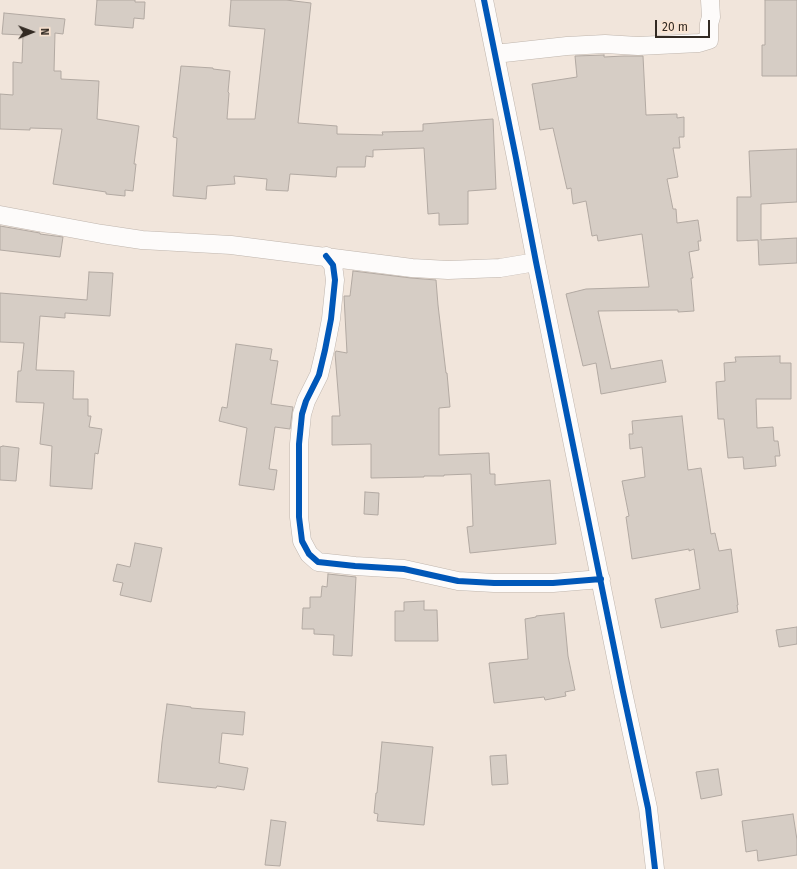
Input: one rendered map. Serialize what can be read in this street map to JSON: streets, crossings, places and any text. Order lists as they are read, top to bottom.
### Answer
{
  "scale_bar": "20 m",
  "north": "right"
}
